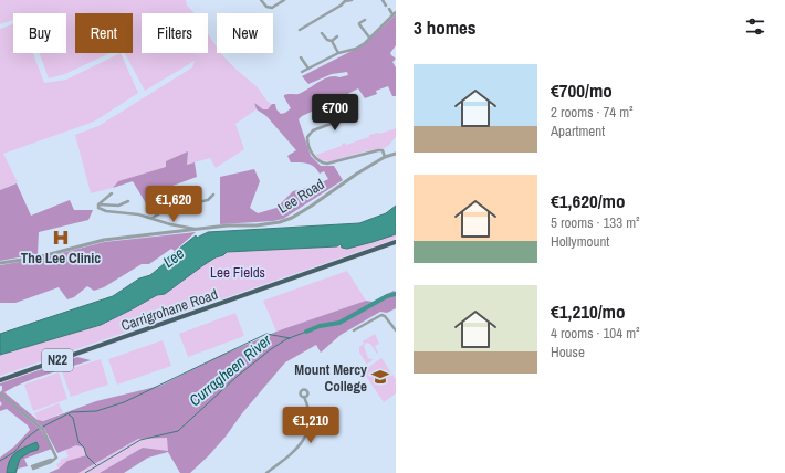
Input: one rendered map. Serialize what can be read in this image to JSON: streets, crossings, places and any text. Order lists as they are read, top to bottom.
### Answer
{
  "streets": {
    "highway": ["Carrigrohane Road", "N22"],
    "street": ["Lee Road"]
  },
  "water": ["Lee", "Curragheen River"],
  "parks": ["Lee Fields"],
  "places": {
    "hospital": ["The Lee Clinic"],
    "school or university": ["Mount Mercy College"]
  },
  "page": {
    "heading": "3 homes",
    "chip": [
      "Buy",
      "Rent",
      "Filters",
      "New"
    ],
    "list": [
      {
        "name": "€700/mo",
        "note": "2 rooms · 74 m² · Apartment"
      },
      {
        "name": "€1,620/mo",
        "note": "5 rooms · 133 m² · Hollymount"
      },
      {
        "name": "€1,210/mo",
        "note": "4 rooms · 104 m² · House"
      }
    ],
    "price": ["€700", "€1,620", "€1,210"]
  }
}
